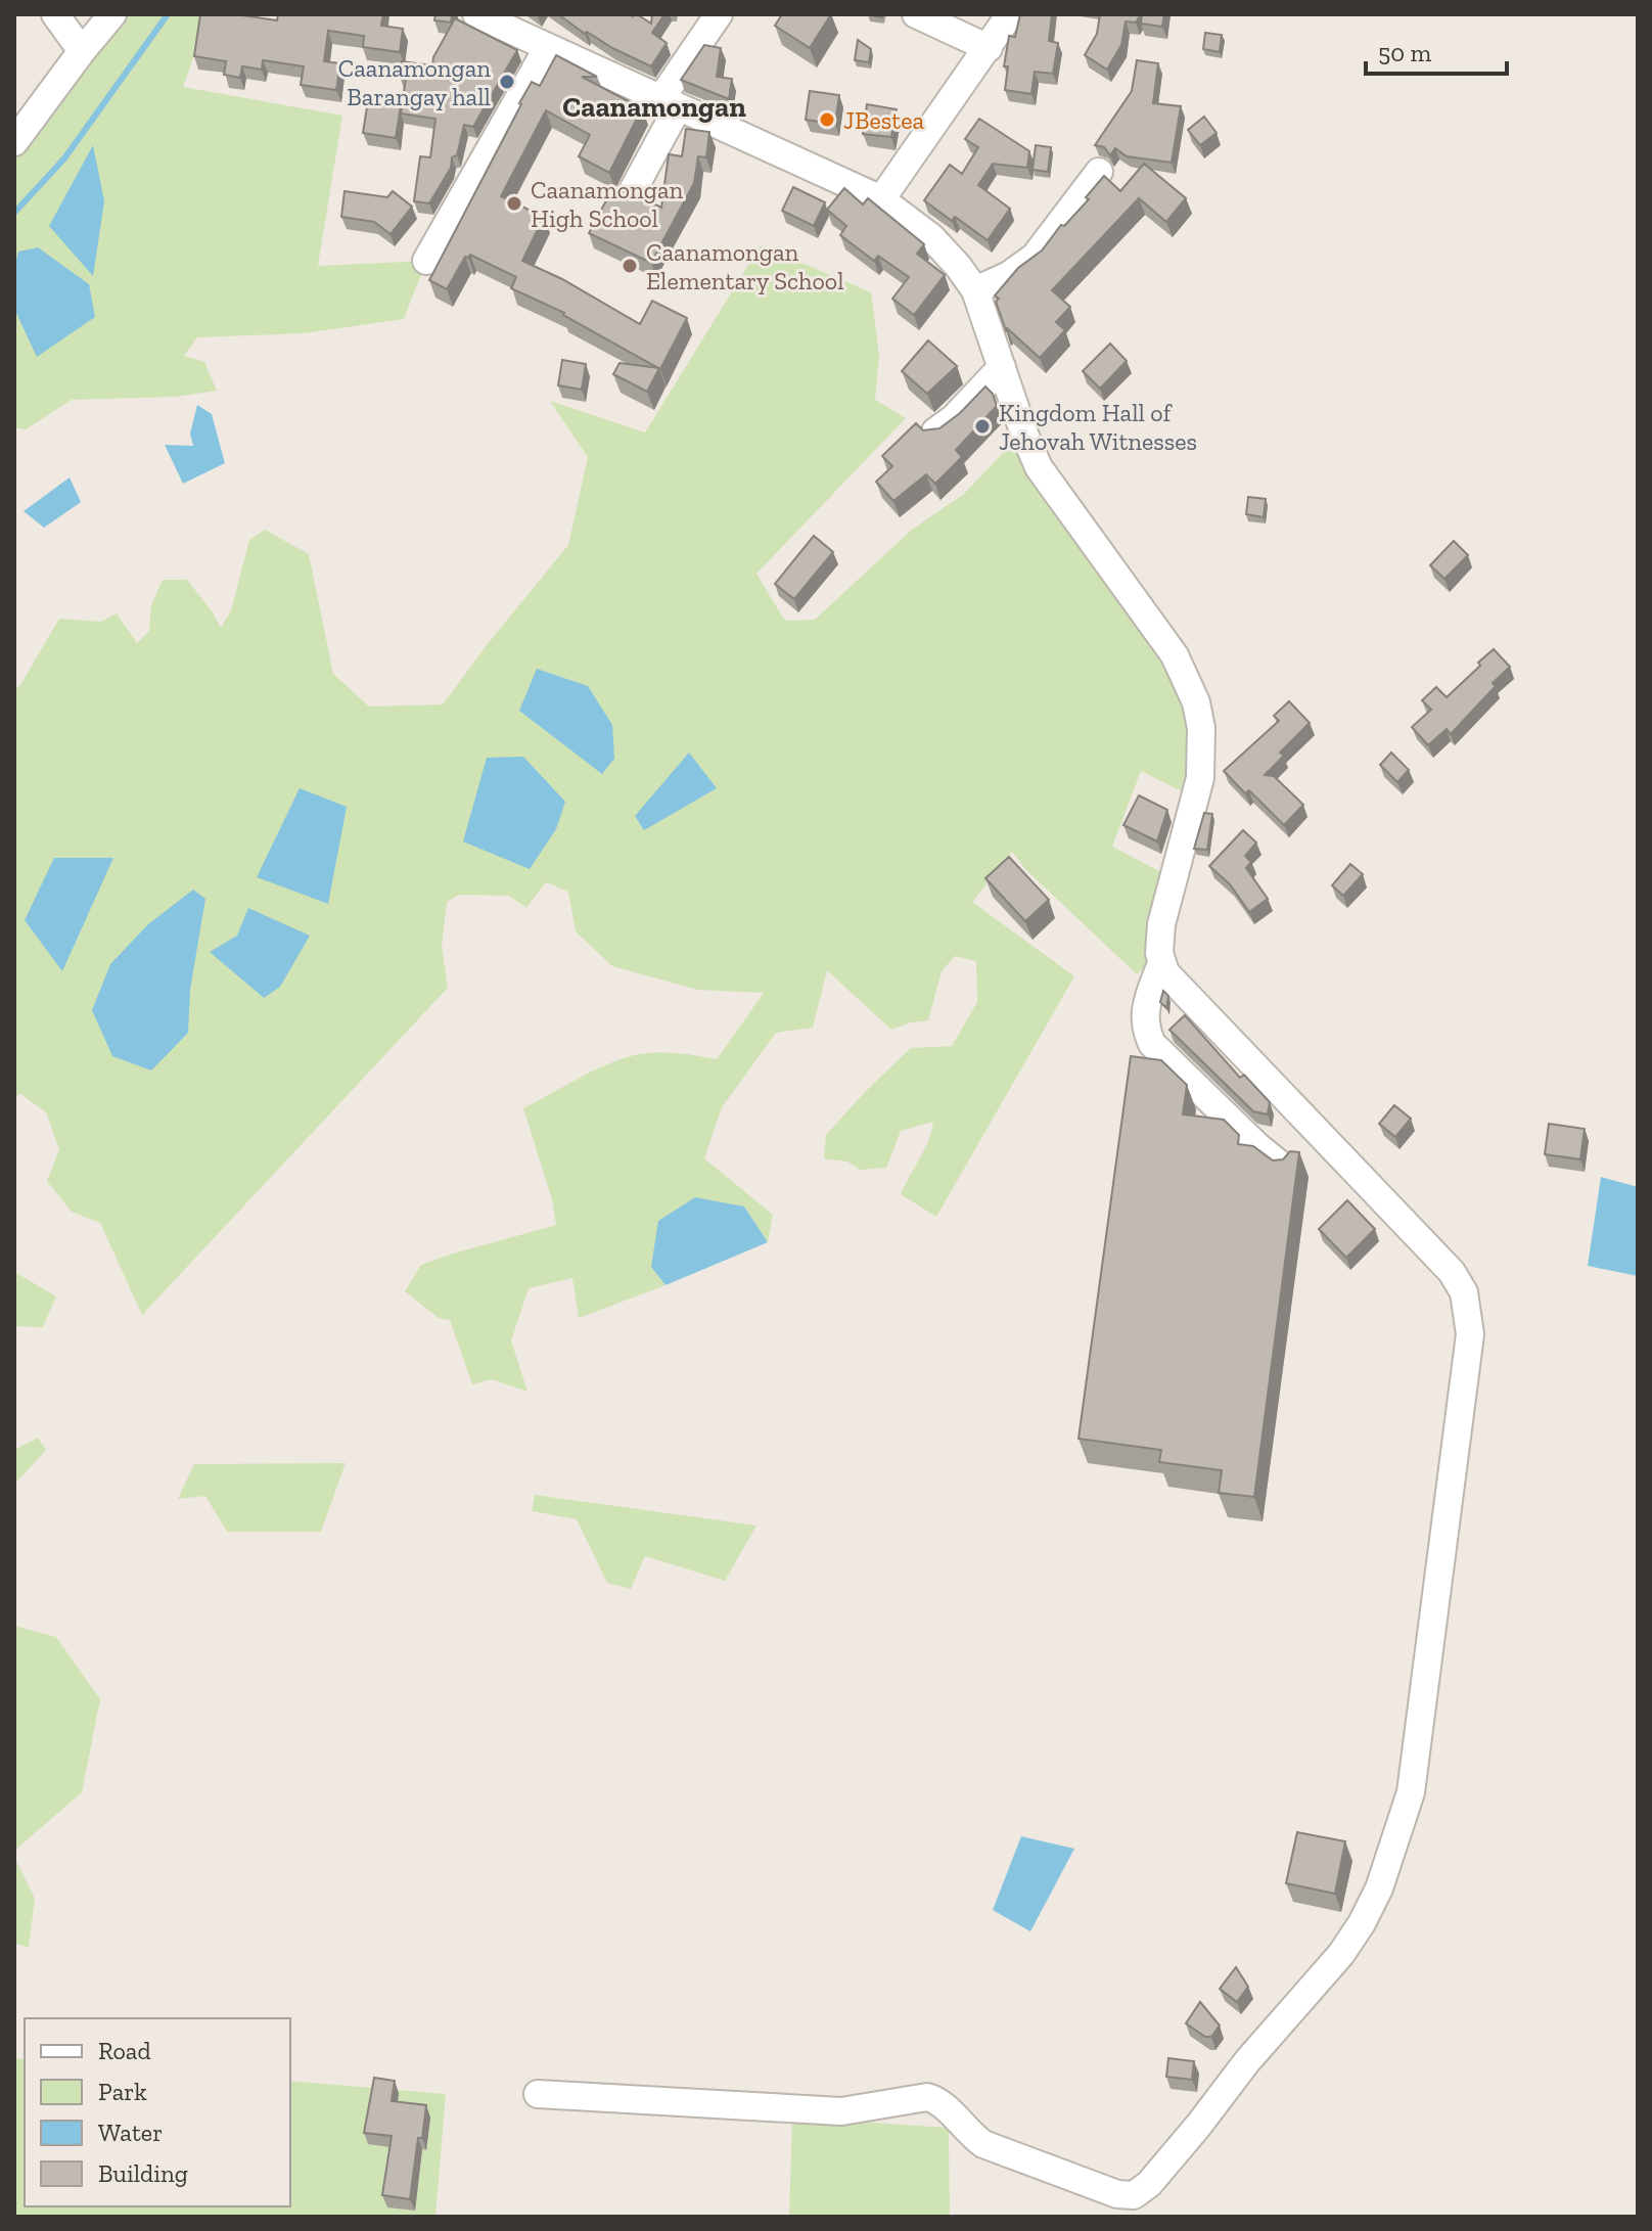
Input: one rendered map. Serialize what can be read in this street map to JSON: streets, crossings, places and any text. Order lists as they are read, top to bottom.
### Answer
{
  "districts": ["Caanamongan"],
  "places": [
    "Caanamongan Barangay hall",
    "JBestea",
    "Caanamongan High School",
    "Caanamongan Elementary School",
    "Kingdom Hall of Jehovah Witnesses"
  ],
  "legend": [
    "Road",
    "Park",
    "Water",
    "Building"
  ],
  "scale_bar": "50 m"
}
